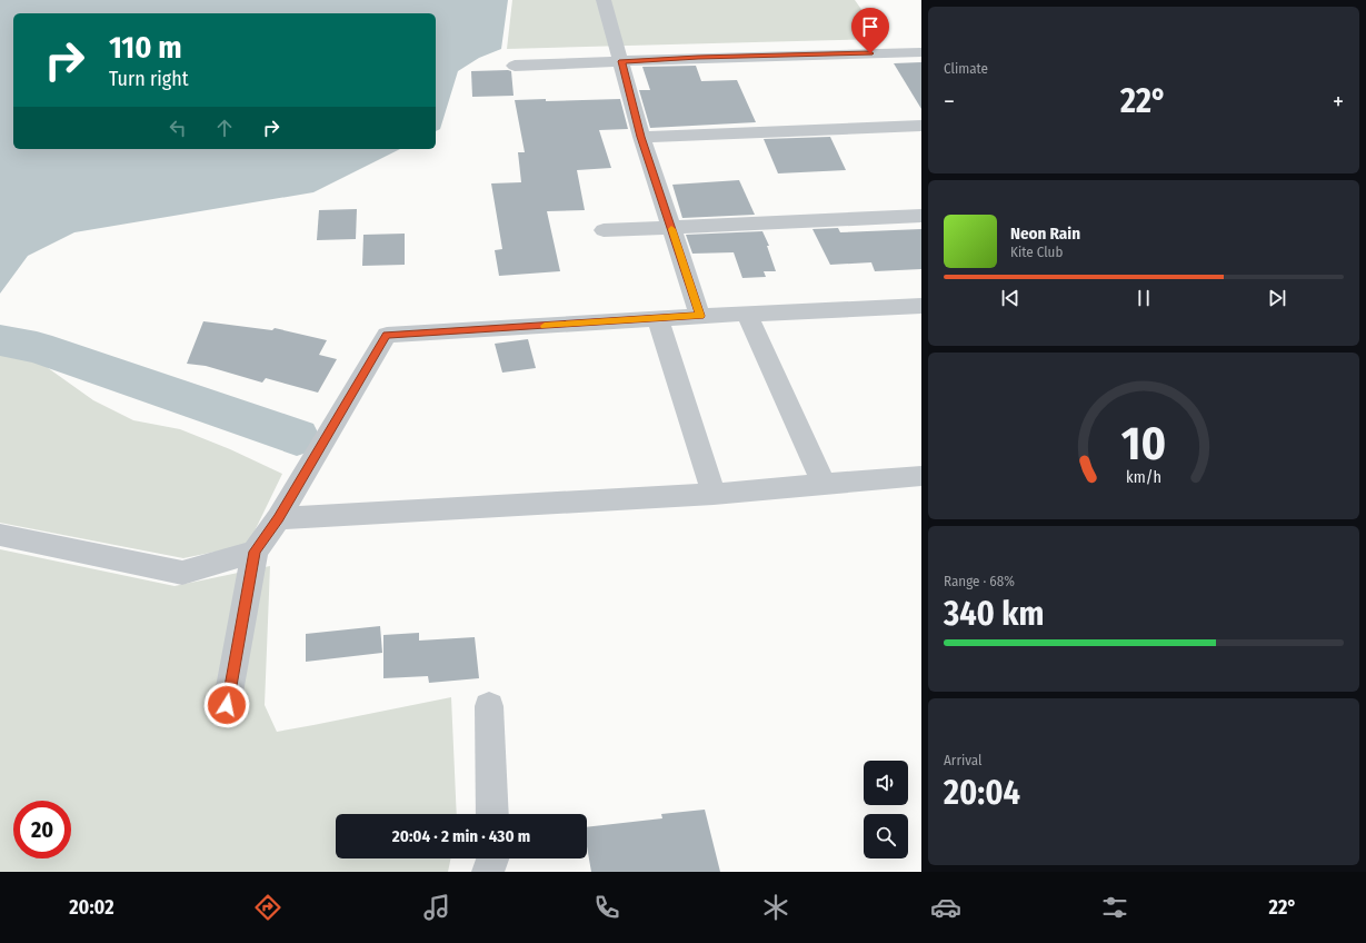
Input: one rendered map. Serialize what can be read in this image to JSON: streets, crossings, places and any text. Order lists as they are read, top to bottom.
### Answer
{
  "page": {
    "tile": [
      "Climate",
      ["Range · 68%", "340 km"],
      ["Arrival", "20:04"]
    ],
    "turn": ["110 m", "Turn right"],
    "heat": ["−", "22°", "+"],
    "song": ["Neon Rain", "Kite Club"],
    "limit": "20",
    "trip": "20:04 · 2 min · 430 m",
    "tabs": ["20:02", "22°"],
    "gauge": ["10", "km/h"]
  }
}
